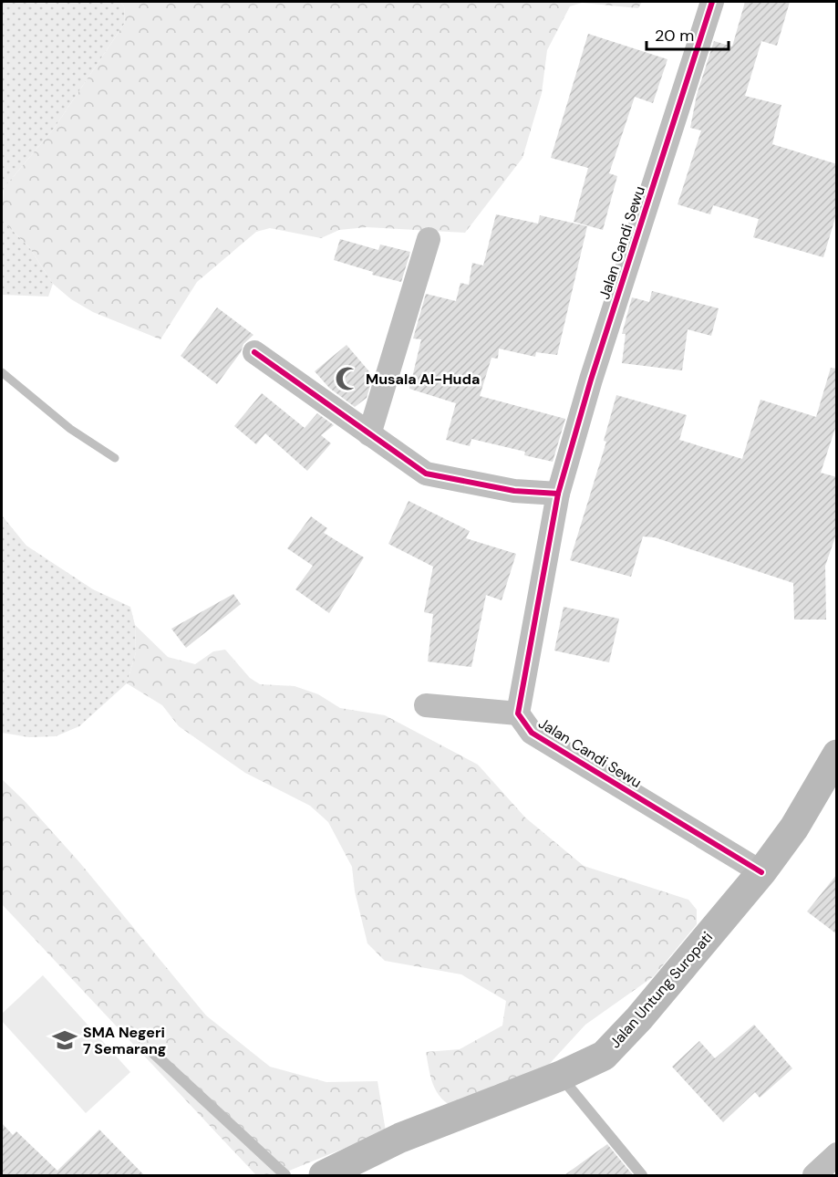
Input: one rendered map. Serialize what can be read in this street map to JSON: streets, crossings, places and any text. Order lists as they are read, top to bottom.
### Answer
{
  "streets": {
    "main road": ["Jalan Untung Suropati"],
    "street": ["Jalan Candi Sewu"]
  },
  "crossings": [
    ["Jalan Candi Sewu", "Jalan Untung Suropati"]
  ],
  "places": {
    "mosque": ["Musala Al-Huda"],
    "school or university": ["SMA Negeri 7 Semarang"]
  },
  "scale_bar": "20 m"
}
